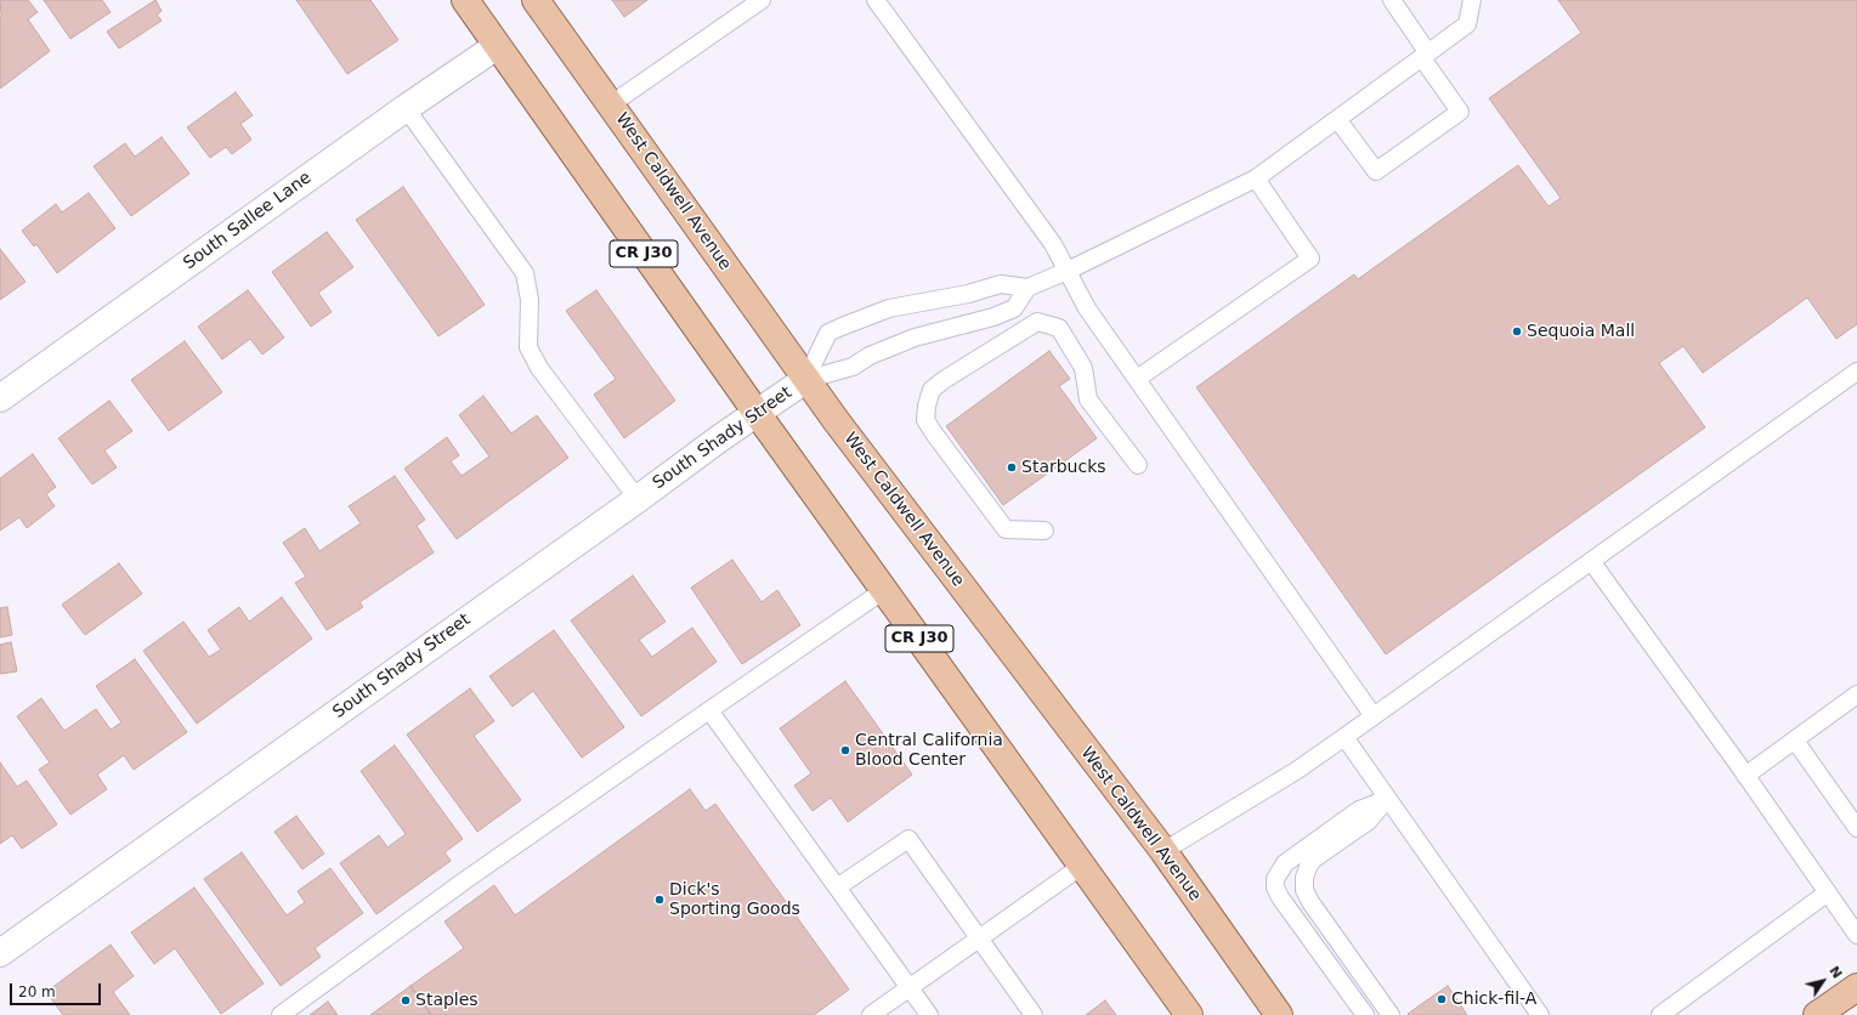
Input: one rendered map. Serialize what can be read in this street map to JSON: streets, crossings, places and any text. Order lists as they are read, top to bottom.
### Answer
{
  "streets": {
    "main road": ["West Caldwell Avenue", "CR J30"],
    "street": ["South Sallee Lane", "South Shady Street"]
  },
  "crossings": [
    ["West Caldwell Avenue", "South Shady Street"],
    ["South Sallee Lane", "CR J30"],
    ["CR J30", "South Shady Street"]
  ],
  "places": [
    "Sequoia Mall",
    "Starbucks",
    "Central California Blood Center",
    "Dick's Sporting Goods",
    "Chick-fil-A",
    "Staples"
  ],
  "scale_bar": "20 m",
  "north": "top right"
}
